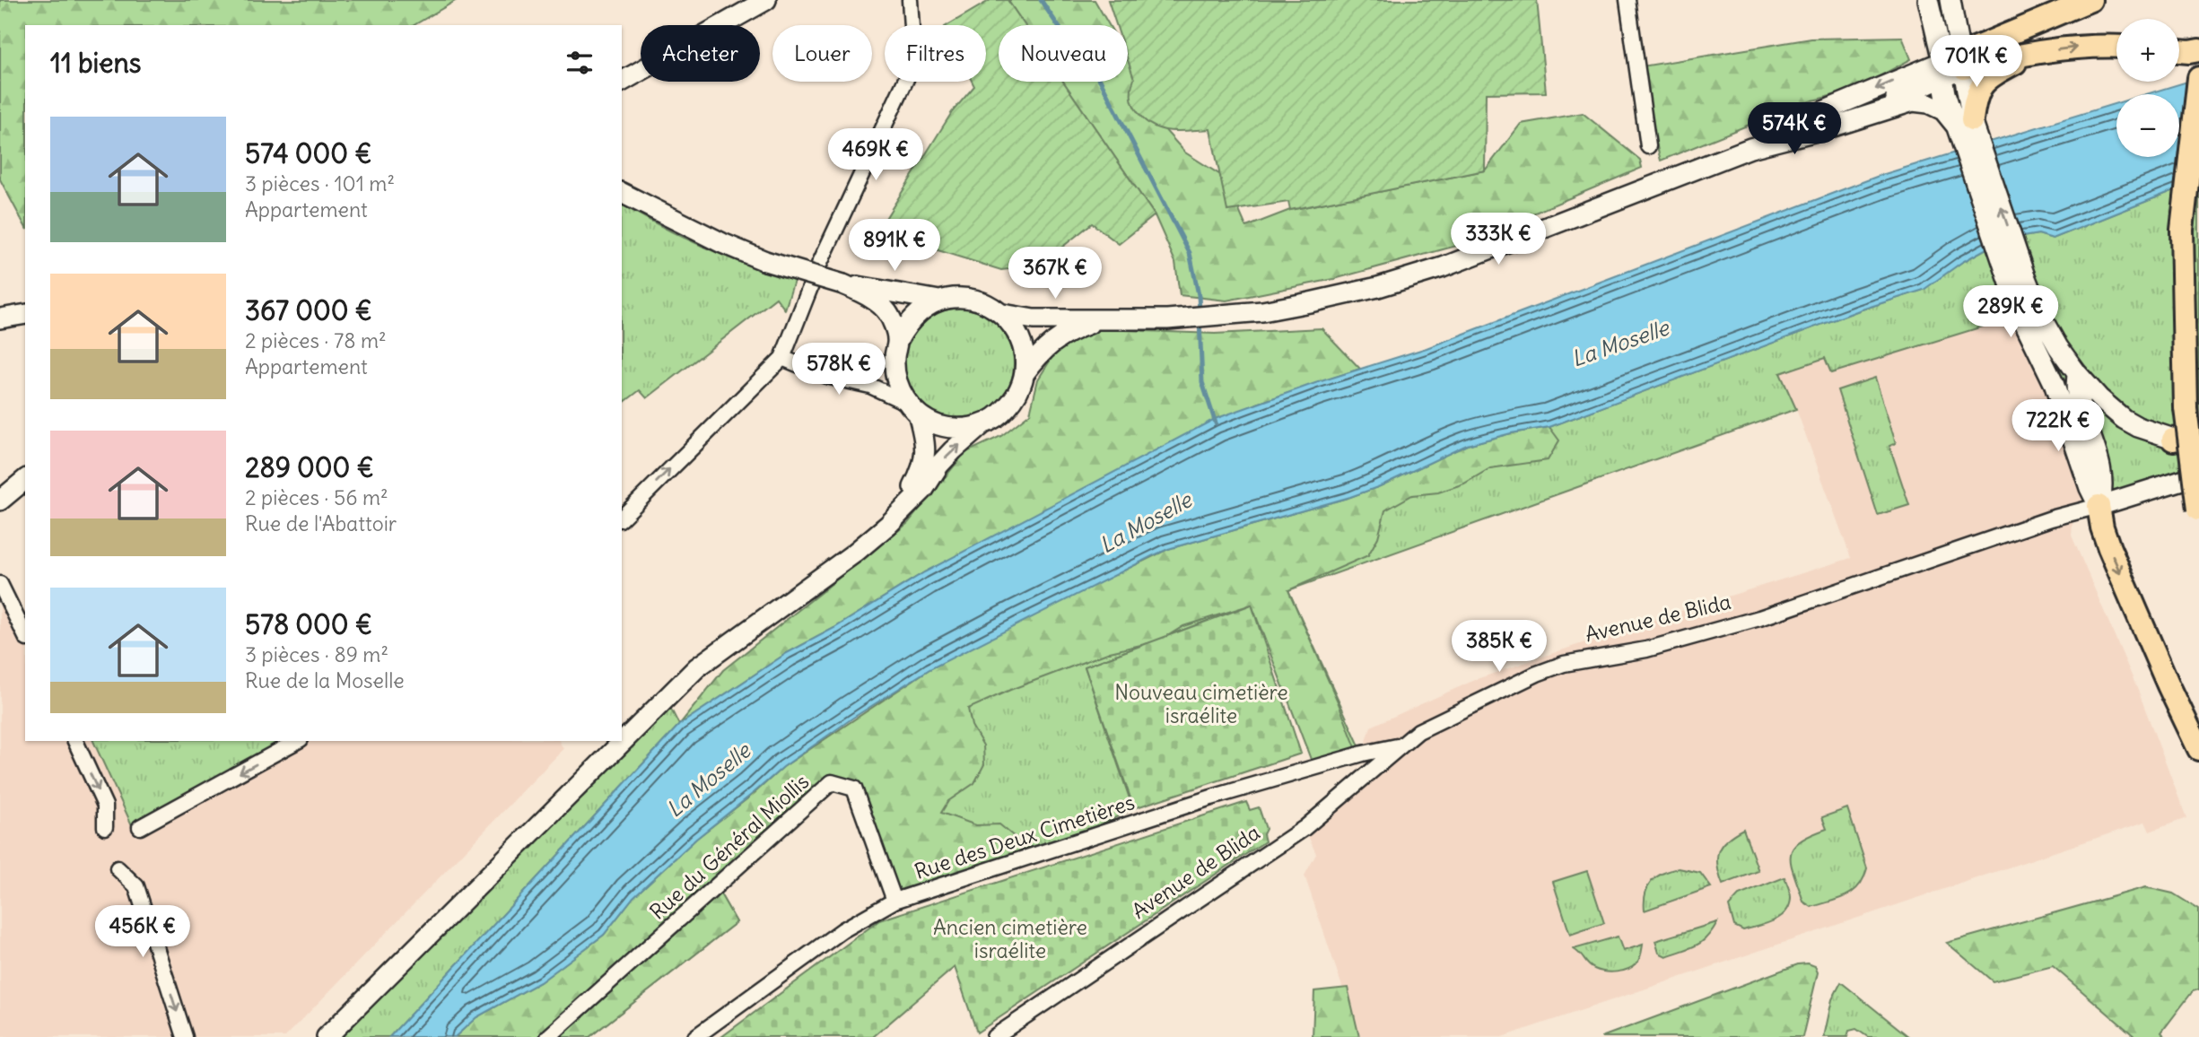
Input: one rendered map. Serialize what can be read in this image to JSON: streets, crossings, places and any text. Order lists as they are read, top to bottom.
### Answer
{
  "streets": {
    "main road": ["Avenue de Blida"],
    "street": ["Rue des Deux Cimetières", "Rue du Général Miollis"]
  },
  "crossings": [
    ["Avenue de Blida", "Rue des Deux Cimetières"],
    ["Rue des Deux Cimetières", "Rue du Général Miollis"]
  ],
  "water": ["La Moselle"],
  "parks": ["Nouveau cimetière israélite", "Ancien cimetière israélite"],
  "page": {
    "map_buttons": ["+", "−"],
    "chip": [
      "Acheter",
      "Louer",
      "Filtres",
      "Nouveau"
    ],
    "heading": "11 biens",
    "price": [
      "701K €",
      "574K €",
      "469K €",
      "333K €",
      "891K €",
      "367K €",
      "289K €",
      "578K €",
      "722K €",
      "385K €",
      "456K €"
    ],
    "list": [
      {
        "name": "574 000 €",
        "note": "3 pièces · 101 m² · Appartement"
      },
      {
        "name": "367 000 €",
        "note": "2 pièces · 78 m² · Appartement"
      },
      {
        "name": "289 000 €",
        "note": "2 pièces · 56 m² · Rue de l'Abattoir"
      },
      {
        "name": "578 000 €",
        "note": "3 pièces · 89 m² · Rue de la Moselle"
      }
    ]
  }
}
